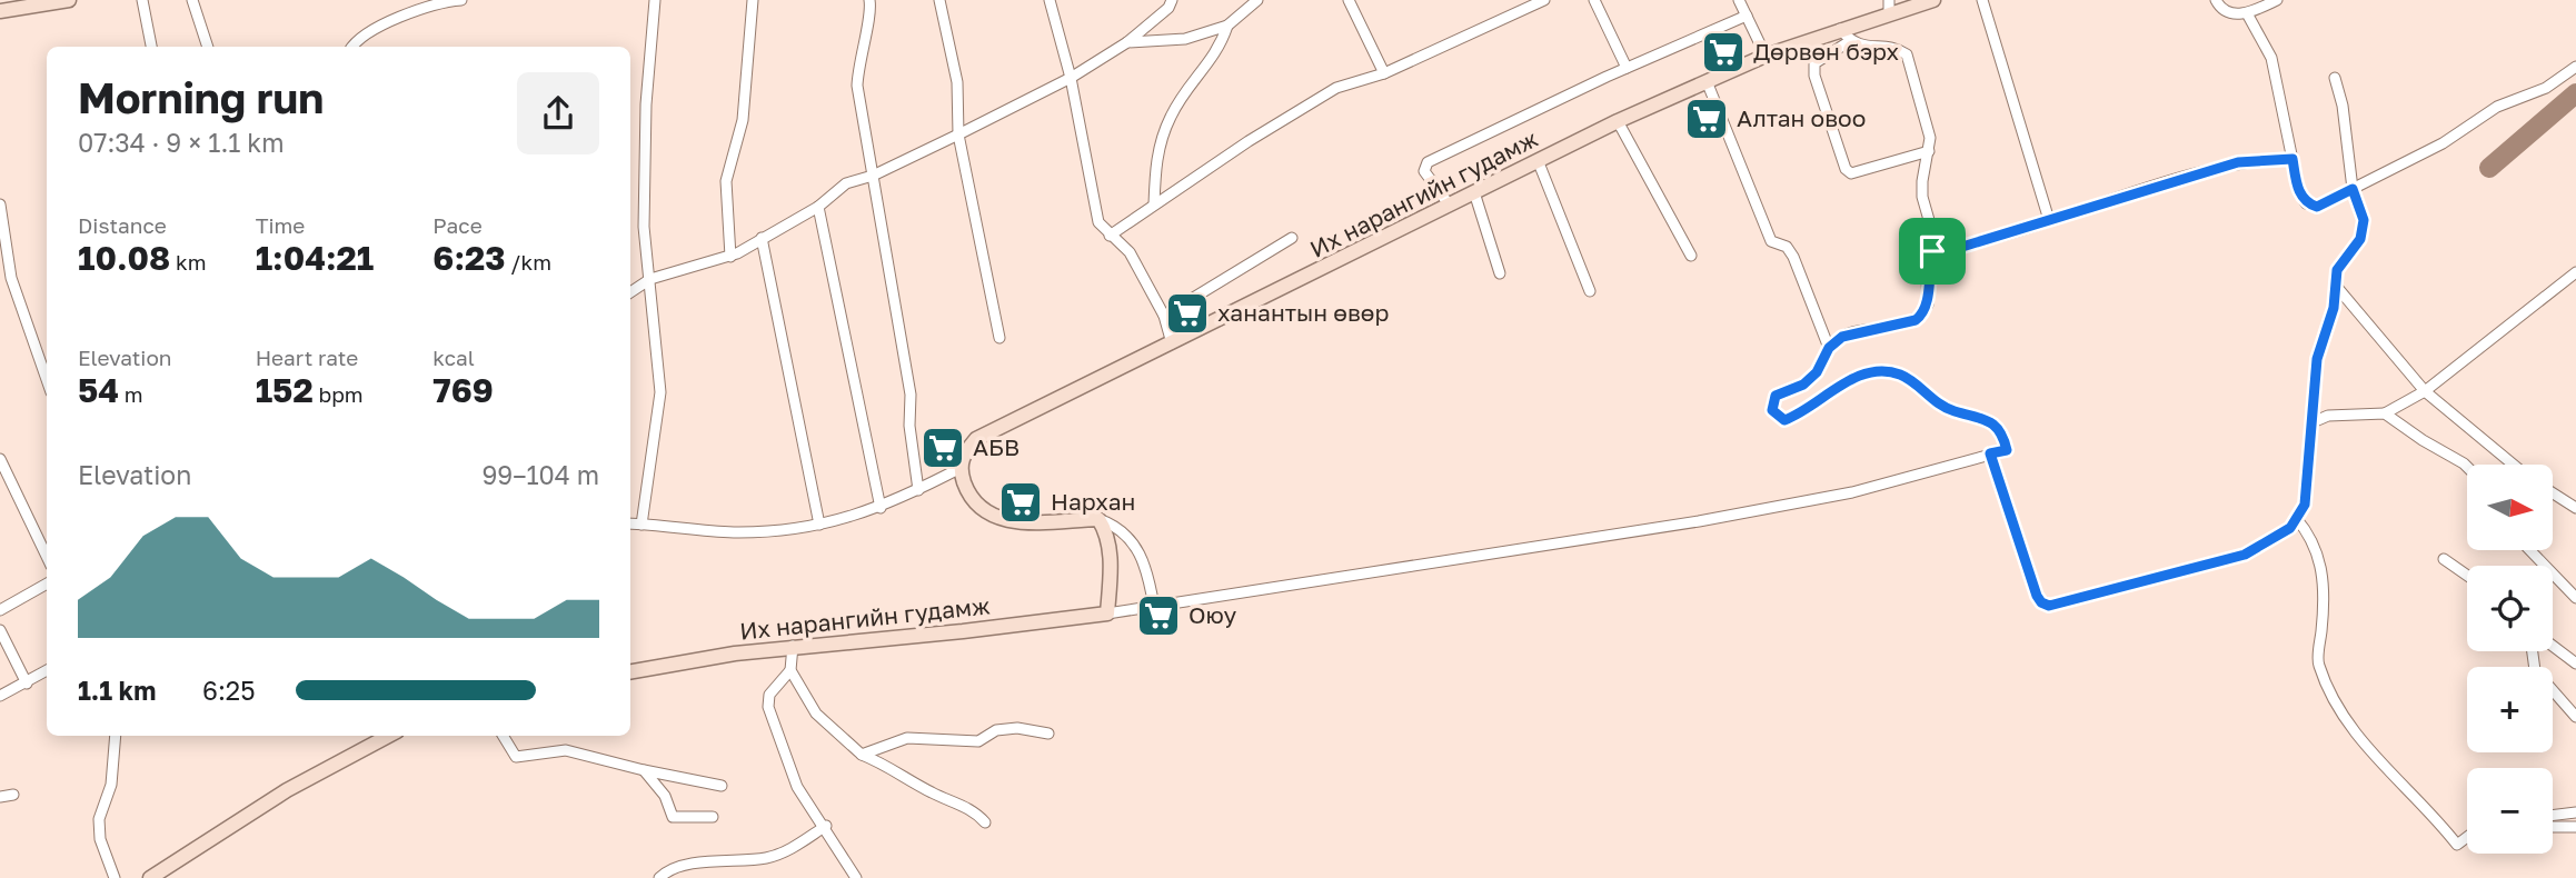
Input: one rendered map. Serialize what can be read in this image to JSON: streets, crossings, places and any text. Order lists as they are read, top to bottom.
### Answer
{
  "streets": {
    "main road": ["Их нарангийн гудамж"]
  },
  "places": {
    "supermarket": [
      "Дөрвөн бэрх",
      "Алтан овоо",
      "ханантын өвөр",
      "АБВ",
      "Нархан",
      "Оюу"
    ]
  },
  "north": "right",
  "page": {
    "heading": ["Morning run", "07:34 · 9 × 1.1 km"],
    "stats": [
      ["Distance", "10.08 km"],
      ["Time", "1:04:21"],
      ["Pace", "6:23 /km"],
      ["Elevation", "54 m"],
      ["Heart rate", "152 bpm"],
      ["kcal", "769"]
    ],
    "chart": ["Elevation", "99–104 m"],
    "map_buttons": ["+", "−"],
    "list": [
      {
        "name": "1.1 km",
        "note": "6:25"
      }
    ]
  }
}
